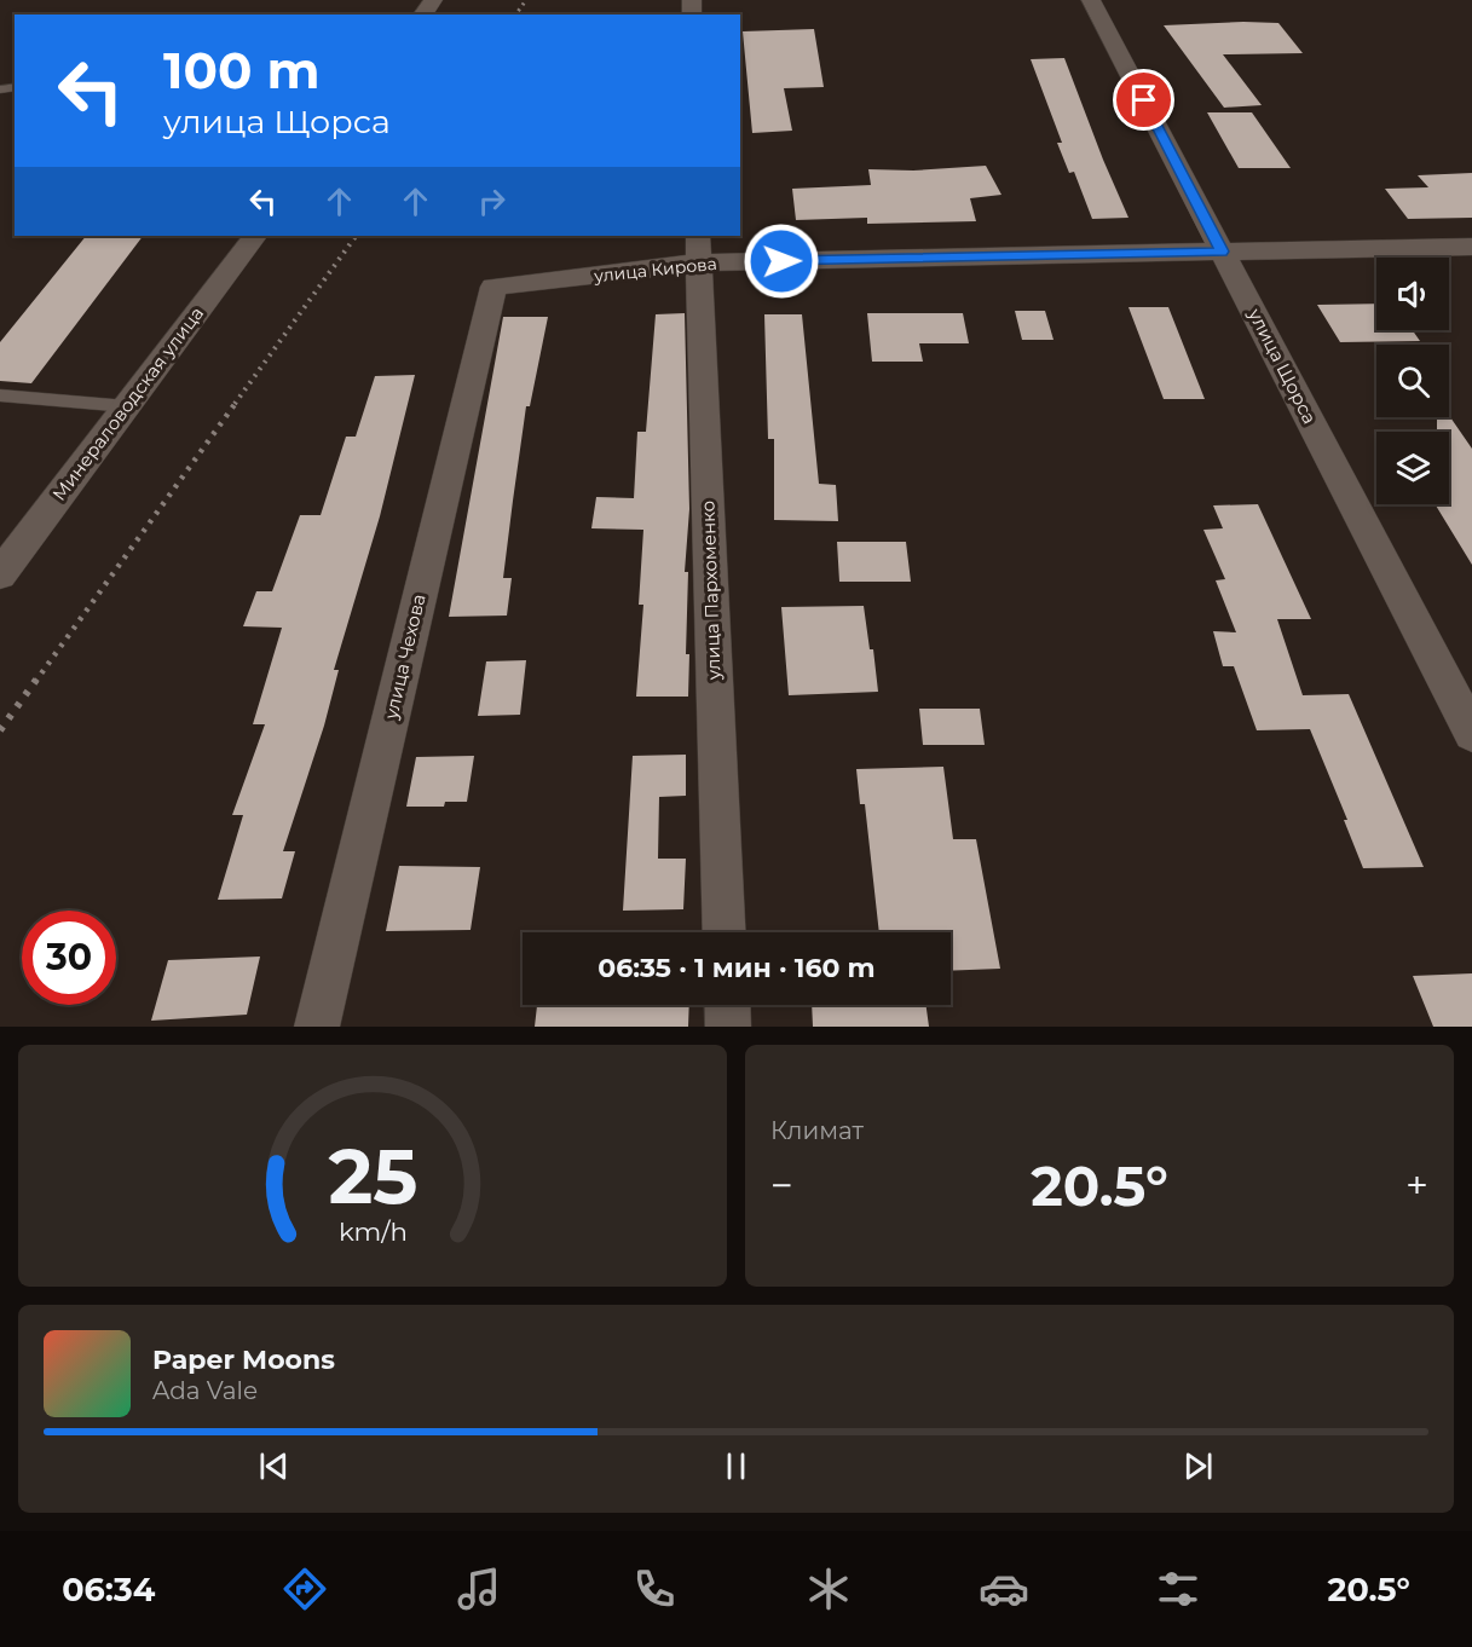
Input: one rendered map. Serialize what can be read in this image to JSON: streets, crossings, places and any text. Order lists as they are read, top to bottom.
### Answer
{
  "streets": {
    "street": [
      "улица Кирова",
      "улица Щорса",
      "Минераловодская улица",
      "улица Пархоменко",
      "улица Чехова"
    ]
  },
  "crossings": [
    ["улица Кирова", "улица Щорса"],
    ["улица Кирова", "улица Пархоменко"],
    ["улица Кирова", "улица Чехова"]
  ],
  "page": {
    "turn": ["100 m", "улица Щорса"],
    "limit": "30",
    "trip": "06:35 · 1 мин · 160 m",
    "tile": "Климат",
    "heat": ["−", "20.5°", "+"],
    "song": ["Paper Moons", "Ada Vale"],
    "tabs": ["06:34", "20.5°"],
    "gauge": ["25", "km/h"]
  }
}
